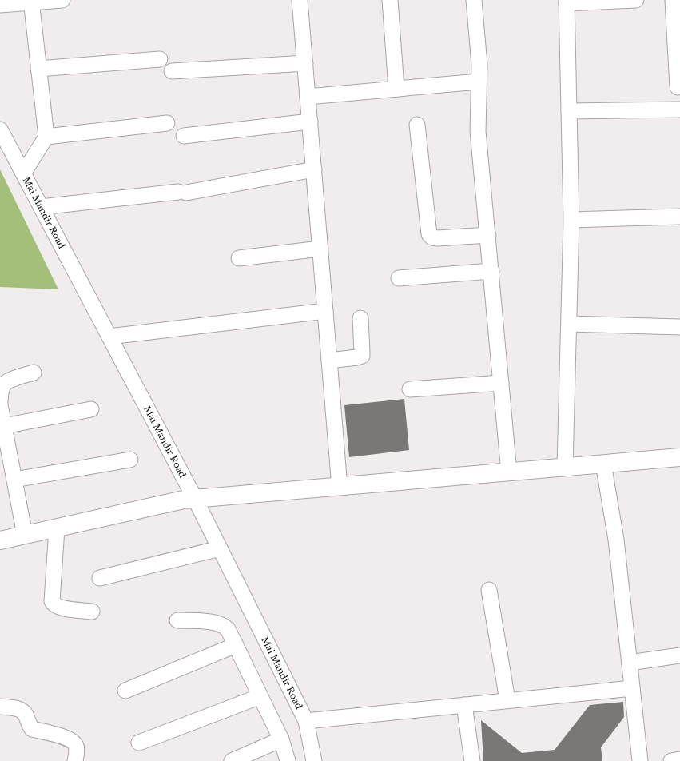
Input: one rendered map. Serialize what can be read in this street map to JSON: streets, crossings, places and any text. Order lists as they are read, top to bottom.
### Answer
{
  "streets": {
    "street": ["Mai Mandir Road"]
  }
}
